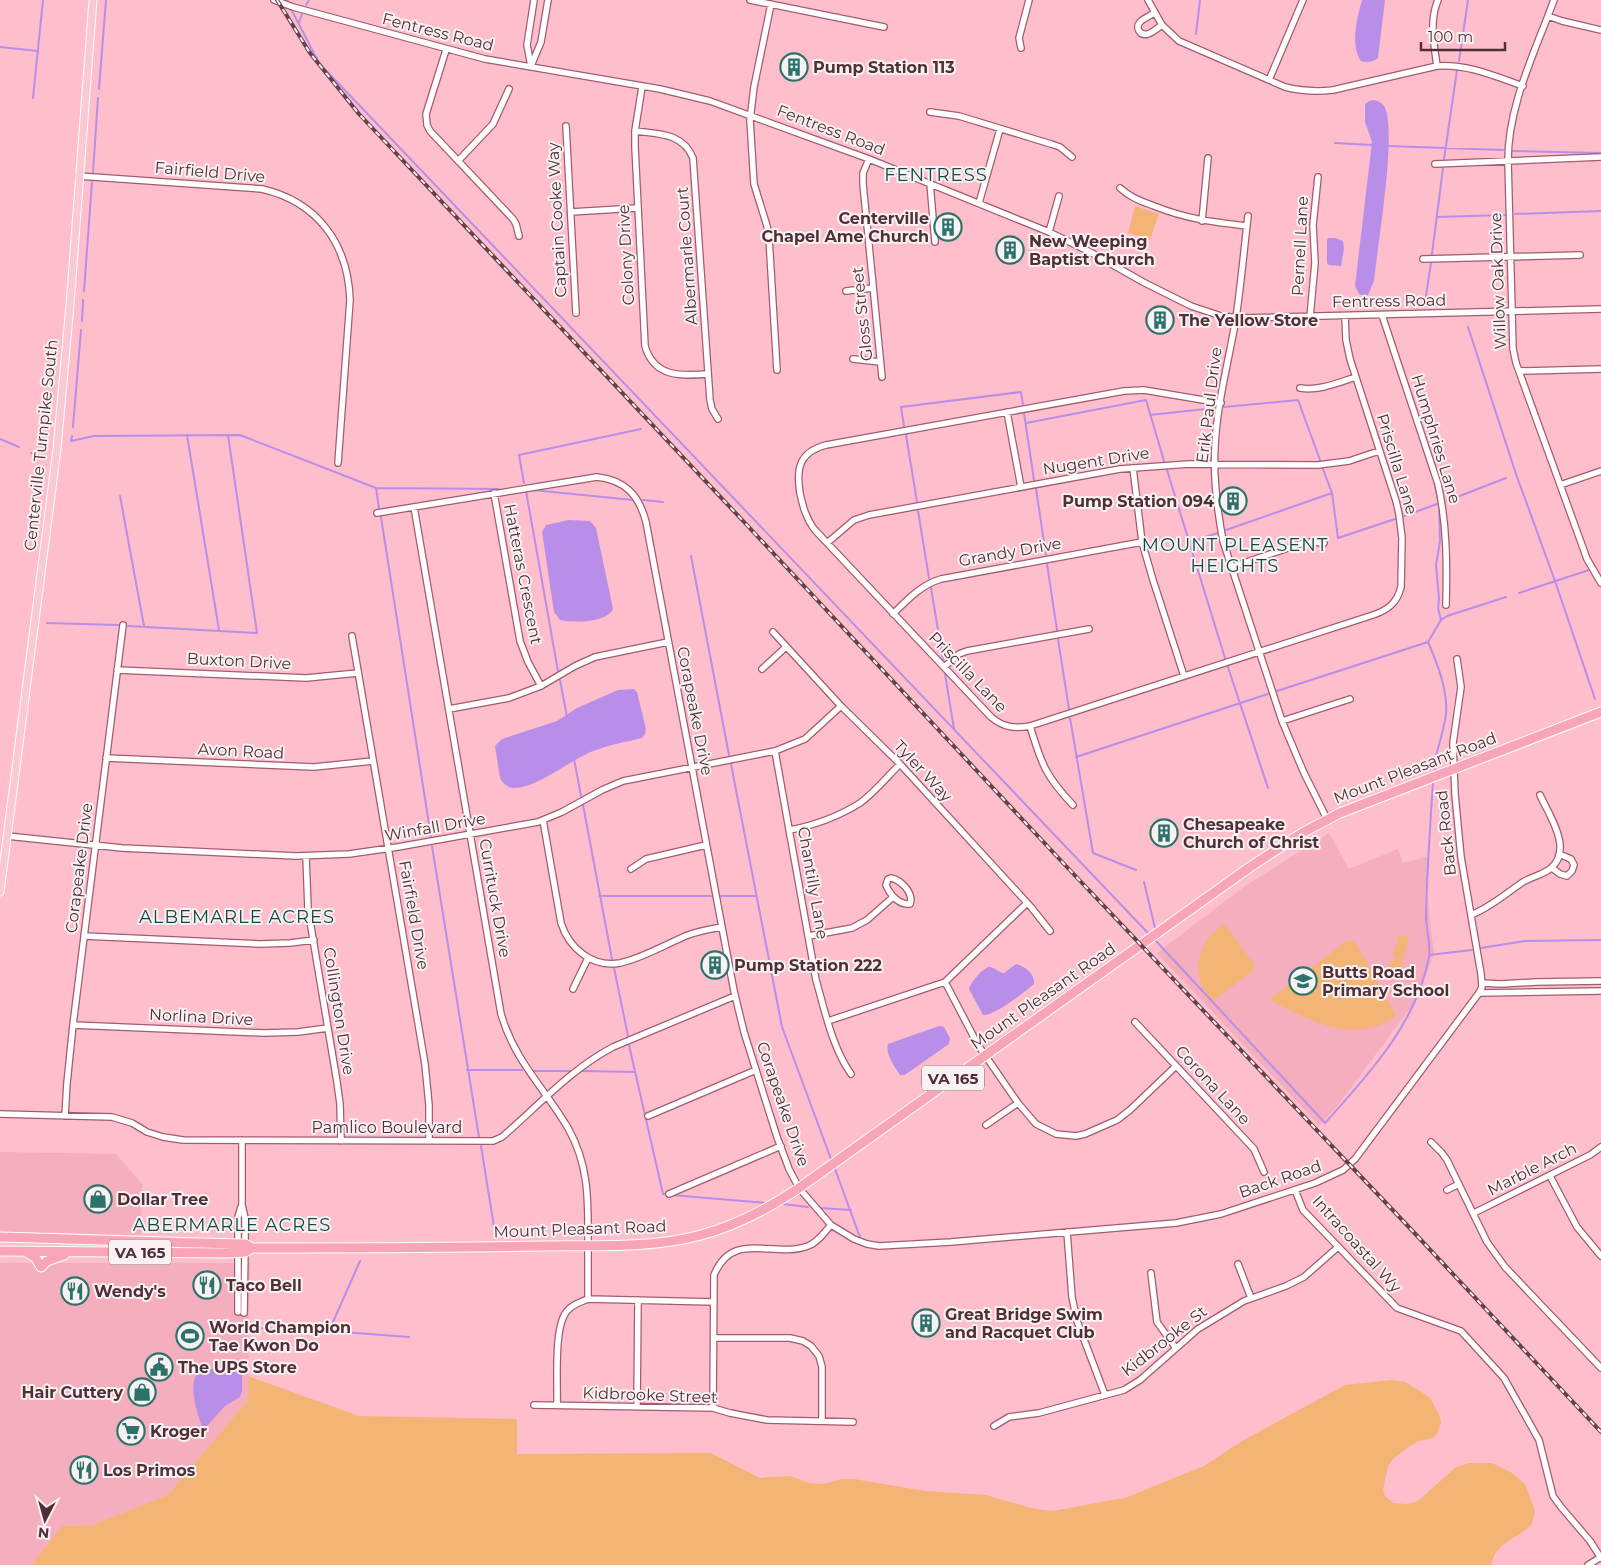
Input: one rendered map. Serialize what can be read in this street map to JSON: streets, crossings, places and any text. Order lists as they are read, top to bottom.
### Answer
{
  "streets": {
    "highway": ["Mount Pleasant Road", "VA 165"],
    "main road": ["Centerville Turnpike South"],
    "street": [
      "Fentress Road",
      "Fairfield Drive",
      "Captain Cooke Way",
      "Pernell Lane",
      "Colony Drive",
      "Albermarle Court",
      "Willow Oak Drive",
      "Gloss Street",
      "Erik Paul Drive",
      "Humphries Lane",
      "Nugent Drive",
      "Priscilla Lane",
      "Grandy Drive",
      "Hatteras Crescent",
      "Buxton Drive",
      "Corapeake Drive",
      "Avon Road",
      "Tyler Way",
      "Winfall Drive",
      "Back Road",
      "Chantilly Lane",
      "Currituck Drive",
      "Collington Drive",
      "Norlina Drive",
      "Corona Lane",
      "Pamlico Boulevard",
      "Marble Arch",
      "Intracoastal Wy",
      "Kidbrooke St",
      "Kidbrooke Street"
    ]
  },
  "crossings": [
    ["Fentress Road", "Pernell Lane"],
    ["Fentress Road", "Colony Drive"],
    ["Fentress Road", "Willow Oak Drive"],
    ["Fentress Road", "Gloss Street"],
    ["Fentress Road", "Erik Paul Drive"],
    ["Fentress Road", "Humphries Lane"],
    ["Fentress Road", "Priscilla Lane"],
    ["Fairfield Drive", "Centerville Turnpike South"],
    ["Fairfield Drive", "Buxton Drive"],
    ["Fairfield Drive", "Avon Road"],
    ["Fairfield Drive", "Winfall Drive"],
    ["Fairfield Drive", "Pamlico Boulevard"],
    ["Colony Drive", "Albermarle Court"],
    ["Erik Paul Drive", "Nugent Drive"],
    ["Erik Paul Drive", "Priscilla Lane"],
    ["Erik Paul Drive", "Mount Pleasant Road"],
    ["Centerville Turnpike South", "Winfall Drive"],
    ["Nugent Drive", "Priscilla Lane"],
    ["Priscilla Lane", "Grandy Drive"],
    ["Hatteras Crescent", "Corapeake Drive"],
    ["Buxton Drive", "Corapeake Drive"],
    ["Corapeake Drive", "Avon Road"],
    ["Corapeake Drive", "Mount Pleasant Road"],
    ["Corapeake Drive", "Winfall Drive"],
    ["Corapeake Drive", "Back Road"],
    ["Corapeake Drive", "Currituck Drive"],
    ["Corapeake Drive", "Norlina Drive"],
    ["Corapeake Drive", "Pamlico Boulevard"],
    ["Mount Pleasant Road", "Back Road"],
    ["Mount Pleasant Road", "Currituck Drive"],
    ["Tyler Way", "Winfall Drive"],
    ["Winfall Drive", "Chantilly Lane"],
    ["Winfall Drive", "Currituck Drive"],
    ["Winfall Drive", "Collington Drive"],
    ["Back Road", "Intracoastal Wy"],
    ["Currituck Drive", "Pamlico Boulevard"],
    ["Collington Drive", "Norlina Drive"],
    ["Collington Drive", "Pamlico Boulevard"],
    ["Intracoastal Wy", "Kidbrooke St"]
  ],
  "districts": [
    "FENTRESS",
    "MOUNT PLEASENT HEIGHTS",
    "ALBEMARLE ACRES",
    "ABERMARLE ACRES"
  ],
  "places": {
    "building": [
      "Pump Station 113",
      "Centerville Chapel Ame Church",
      "New Weeping Baptist Church",
      "The Yellow Store",
      "Pump Station 094",
      "Chesapeake Church of Christ",
      "Pump Station 222",
      "Great Bridge Swim and Racquet Club"
    ],
    "school or university": ["Butts Road Primary School"],
    "shop": ["Dollar Tree", "Hair Cuttery"],
    "restaurant": ["Taco Bell", "Wendy's", "Los Primos"],
    "sports": ["World Champion Tae Kwon Do"],
    "public building": ["The UPS Store"],
    "supermarket": ["Kroger"]
  },
  "scale_bar": "100 m",
  "north": "bottom"
}
